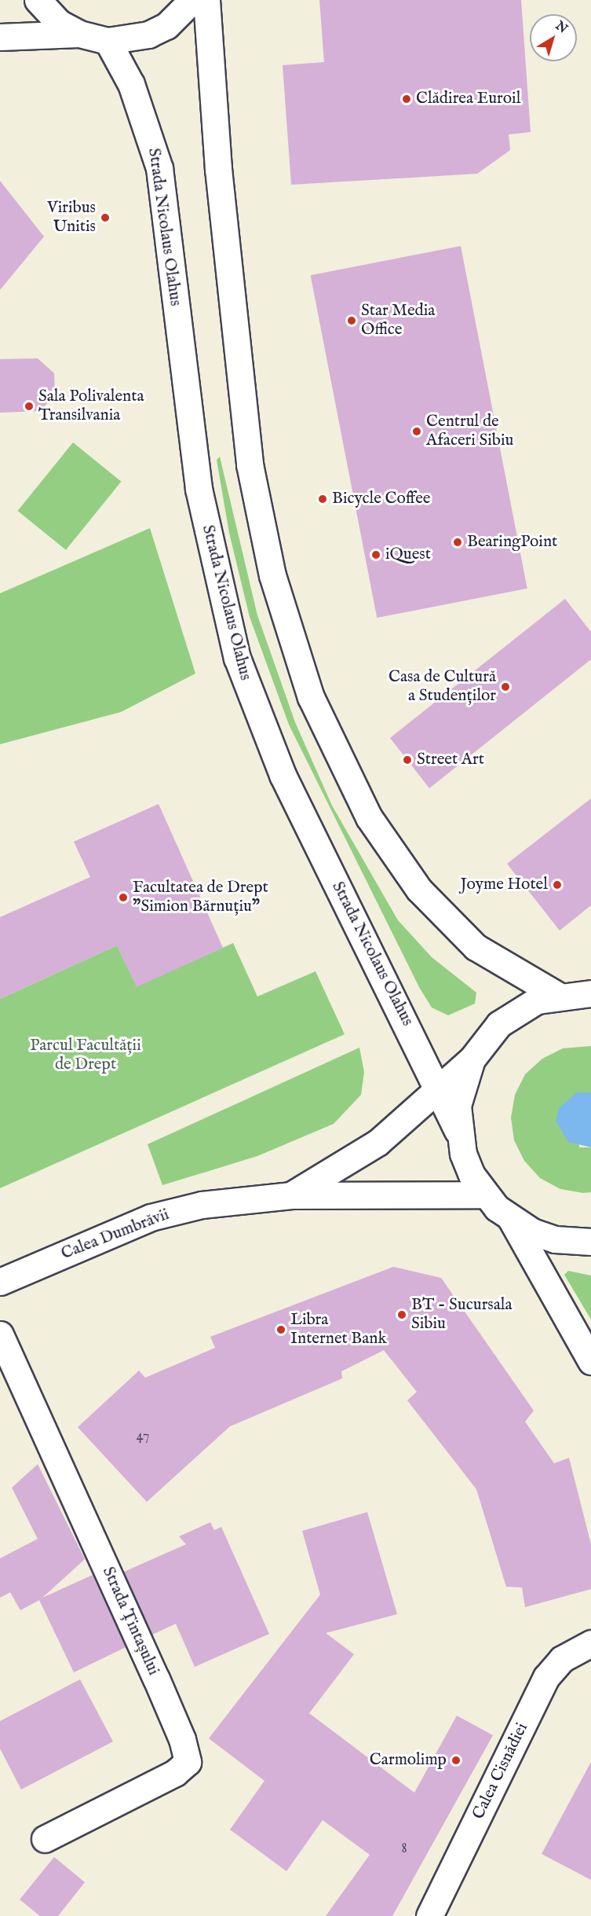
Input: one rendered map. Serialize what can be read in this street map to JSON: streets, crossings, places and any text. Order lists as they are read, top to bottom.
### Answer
{
  "streets": {
    "main road": [
      "Strada Nicolaus Olahus",
      "Calea Dumbrăvii",
      "Strada Țintașului",
      "Calea Cisnădiei"
    ]
  },
  "crossings": [
    ["Strada Nicolaus Olahus", "Calea Dumbrăvii"]
  ],
  "parks": ["Parcul Facultății de Drept"],
  "places": [
    "Clădirea Euroil",
    "Viribus Unitis",
    "Star Media Office",
    "Sala Polivalenta Transilvania",
    "Centrul de Afaceri Sibiu",
    "Bicycle Coffee",
    "BearingPoint",
    "iQuest",
    "Casa de Cultură a Studenților",
    "Street Art",
    "Joyme Hotel",
    "Facultatea de Drept \"Simion Bărnuțiu\"",
    "BT - Sucursala Sibiu",
    "Libra Internet Bank",
    "Carmolimp"
  ],
  "house_numbers": ["47", "8"],
  "north": "top right"
}
